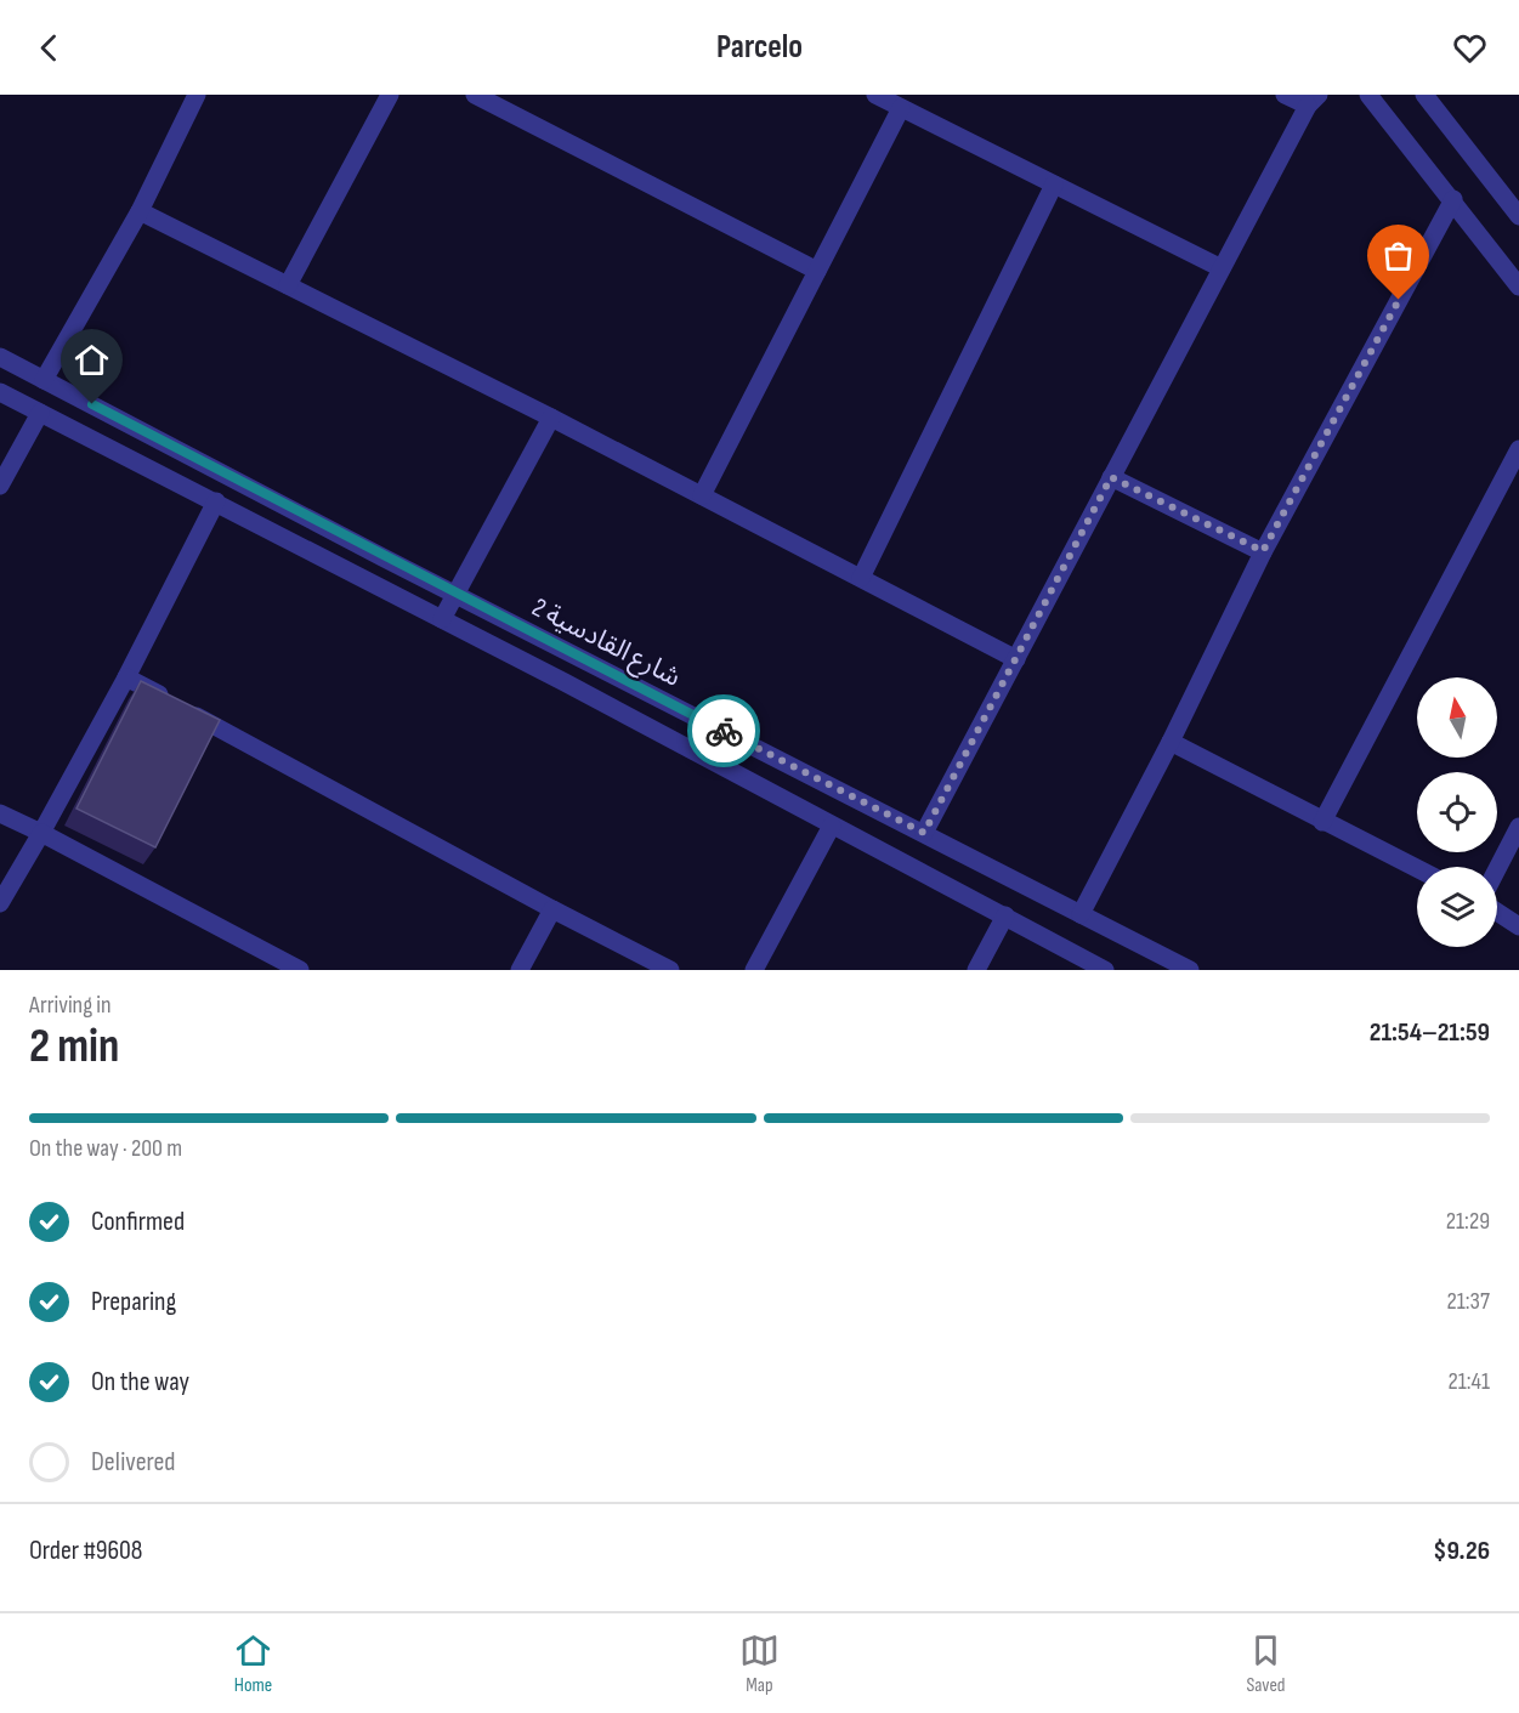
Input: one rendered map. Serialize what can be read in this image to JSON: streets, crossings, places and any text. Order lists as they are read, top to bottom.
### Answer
{
  "streets": {
    "street": ["شارع القادسية 2"]
  },
  "north": "top",
  "page": {
    "header": "Parcelo",
    "heading": ["2 min", "Arriving in", "21:54–21:59"],
    "panel": ["Order #9608", "$9.26"],
    "bar": "On the way · 200 m",
    "list": [
      ["Confirmed", "21:29"],
      ["Preparing", "21:37"],
      ["On the way", "21:41"],
      "Delivered"
    ],
    "tabs": ["Home", "Map", "Saved"]
  }
}
